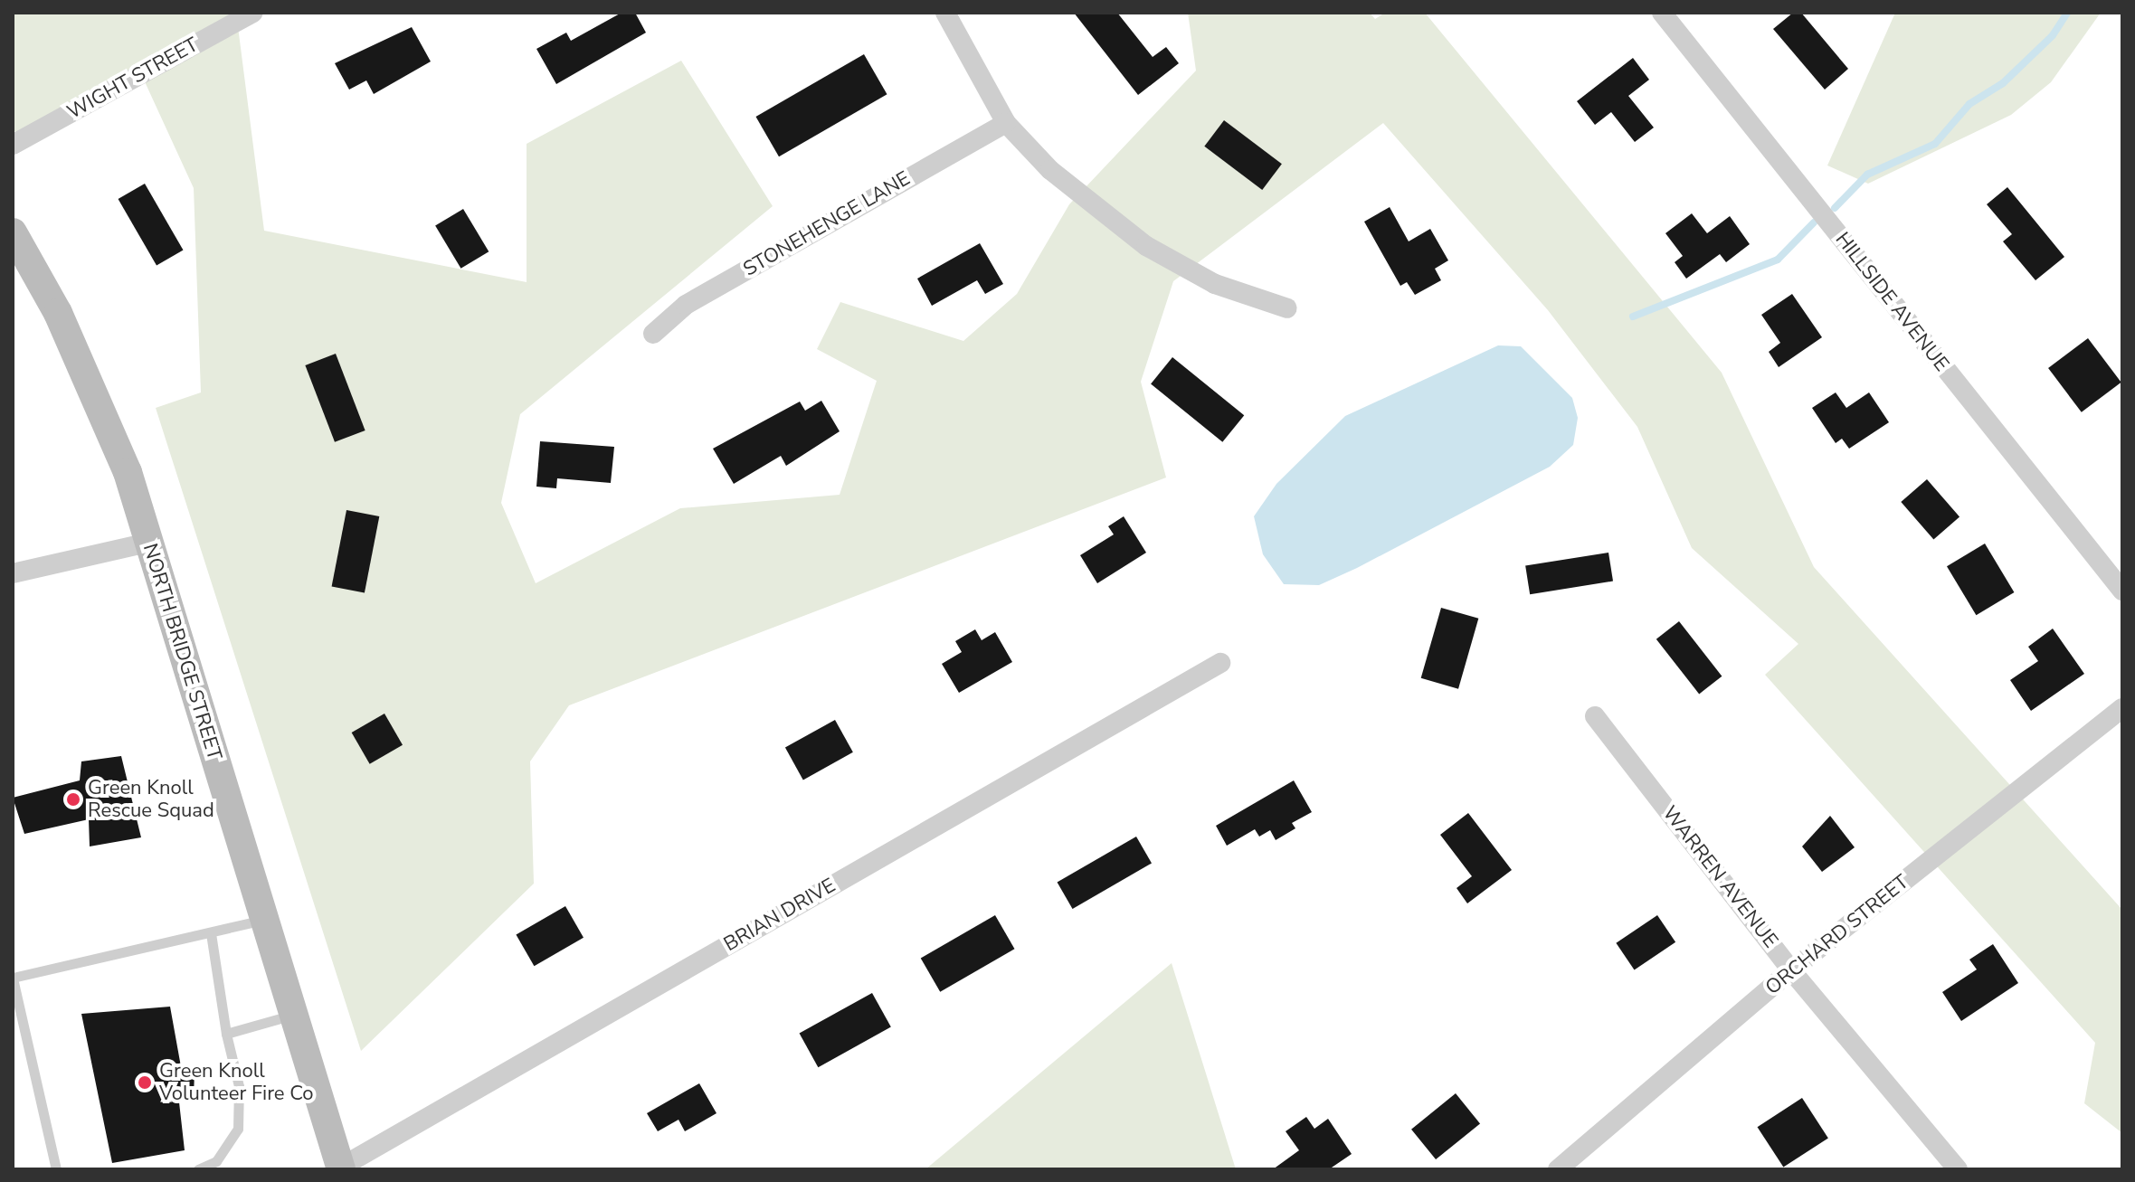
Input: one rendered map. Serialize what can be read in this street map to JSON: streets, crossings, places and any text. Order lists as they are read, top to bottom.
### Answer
{
  "streets": {
    "street": [
      "WIGHT STREET",
      "STONEHENGE LANE",
      "HILLSIDE AVENUE",
      "NORTH BRIDGE STREET",
      "WARREN AVENUE",
      "BRIAN DRIVE",
      "ORCHARD STREET"
    ]
  },
  "crossings": [
    ["NORTH BRIDGE STREET", "BRIAN DRIVE"],
    ["WARREN AVENUE", "ORCHARD STREET"]
  ],
  "places": ["Green Knoll Rescue Squad", "Green Knoll Volunteer Fire Co"]
}
